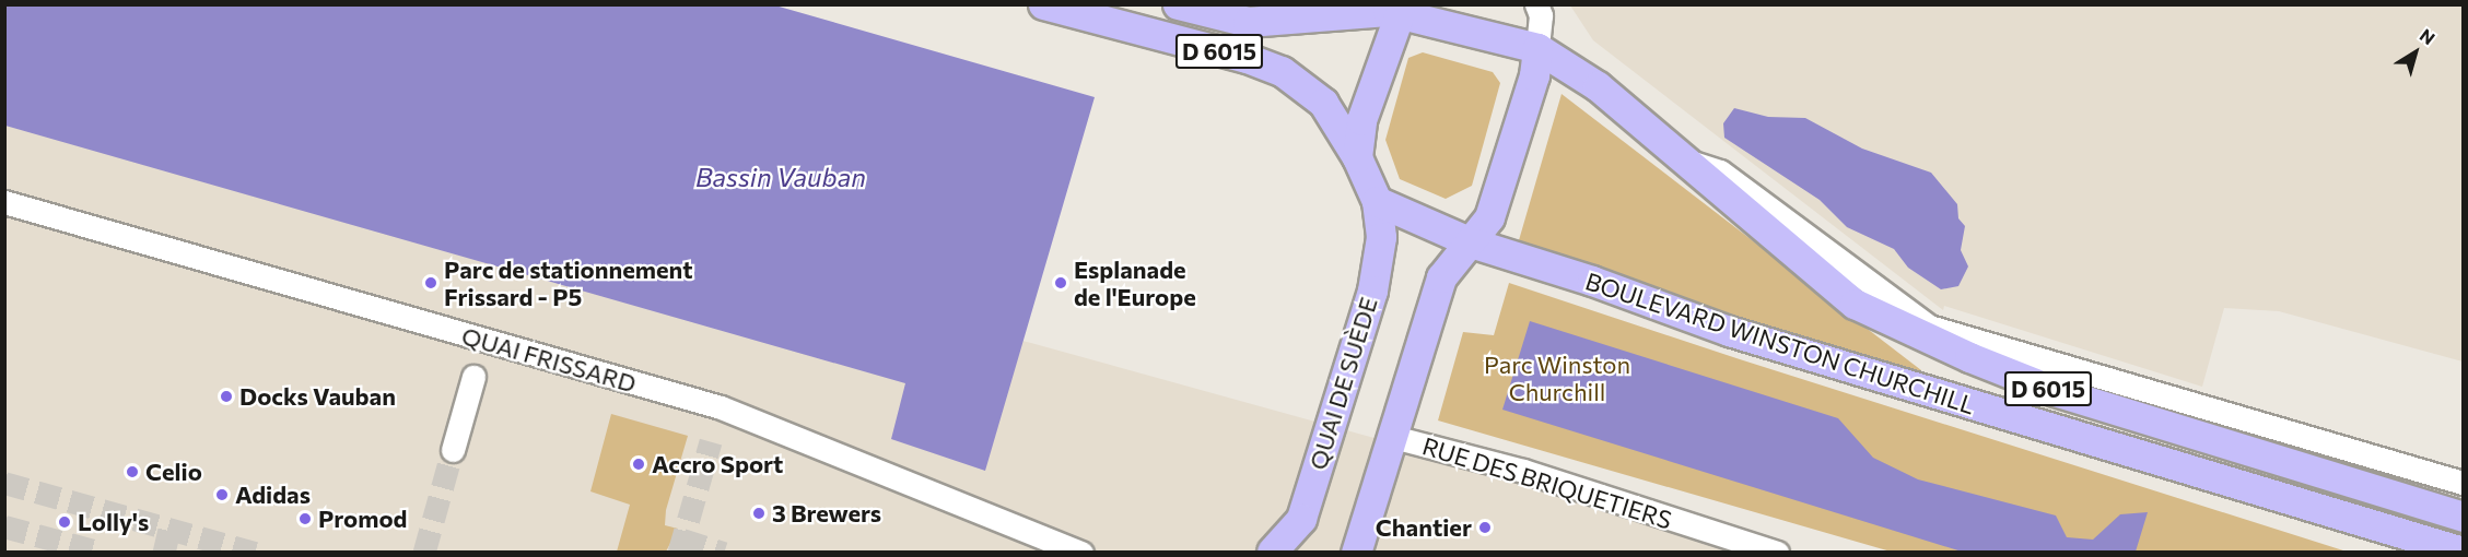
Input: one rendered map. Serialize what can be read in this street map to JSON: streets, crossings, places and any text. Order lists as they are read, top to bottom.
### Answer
{
  "streets": {
    "main road": ["D 6015", "BOULEVARD WINSTON CHURCHILL", "QUAI DE SUÈDE"],
    "street": ["QUAI FRISSARD", "RUE DES BRIQUETIERS"]
  },
  "crossings": [
    ["BOULEVARD WINSTON CHURCHILL", "QUAI DE SUÈDE"]
  ],
  "water": ["Bassin Vauban"],
  "parks": ["Parc Winston Churchill"],
  "places": [
    "Parc de stationnement Frissard - P5",
    "Esplanade de l'Europe",
    "Docks Vauban",
    "Accro Sport",
    "Celio",
    "Adidas",
    "3 Brewers",
    "Promod",
    "Lolly's",
    "Chantier"
  ],
  "north": "top right"
}
